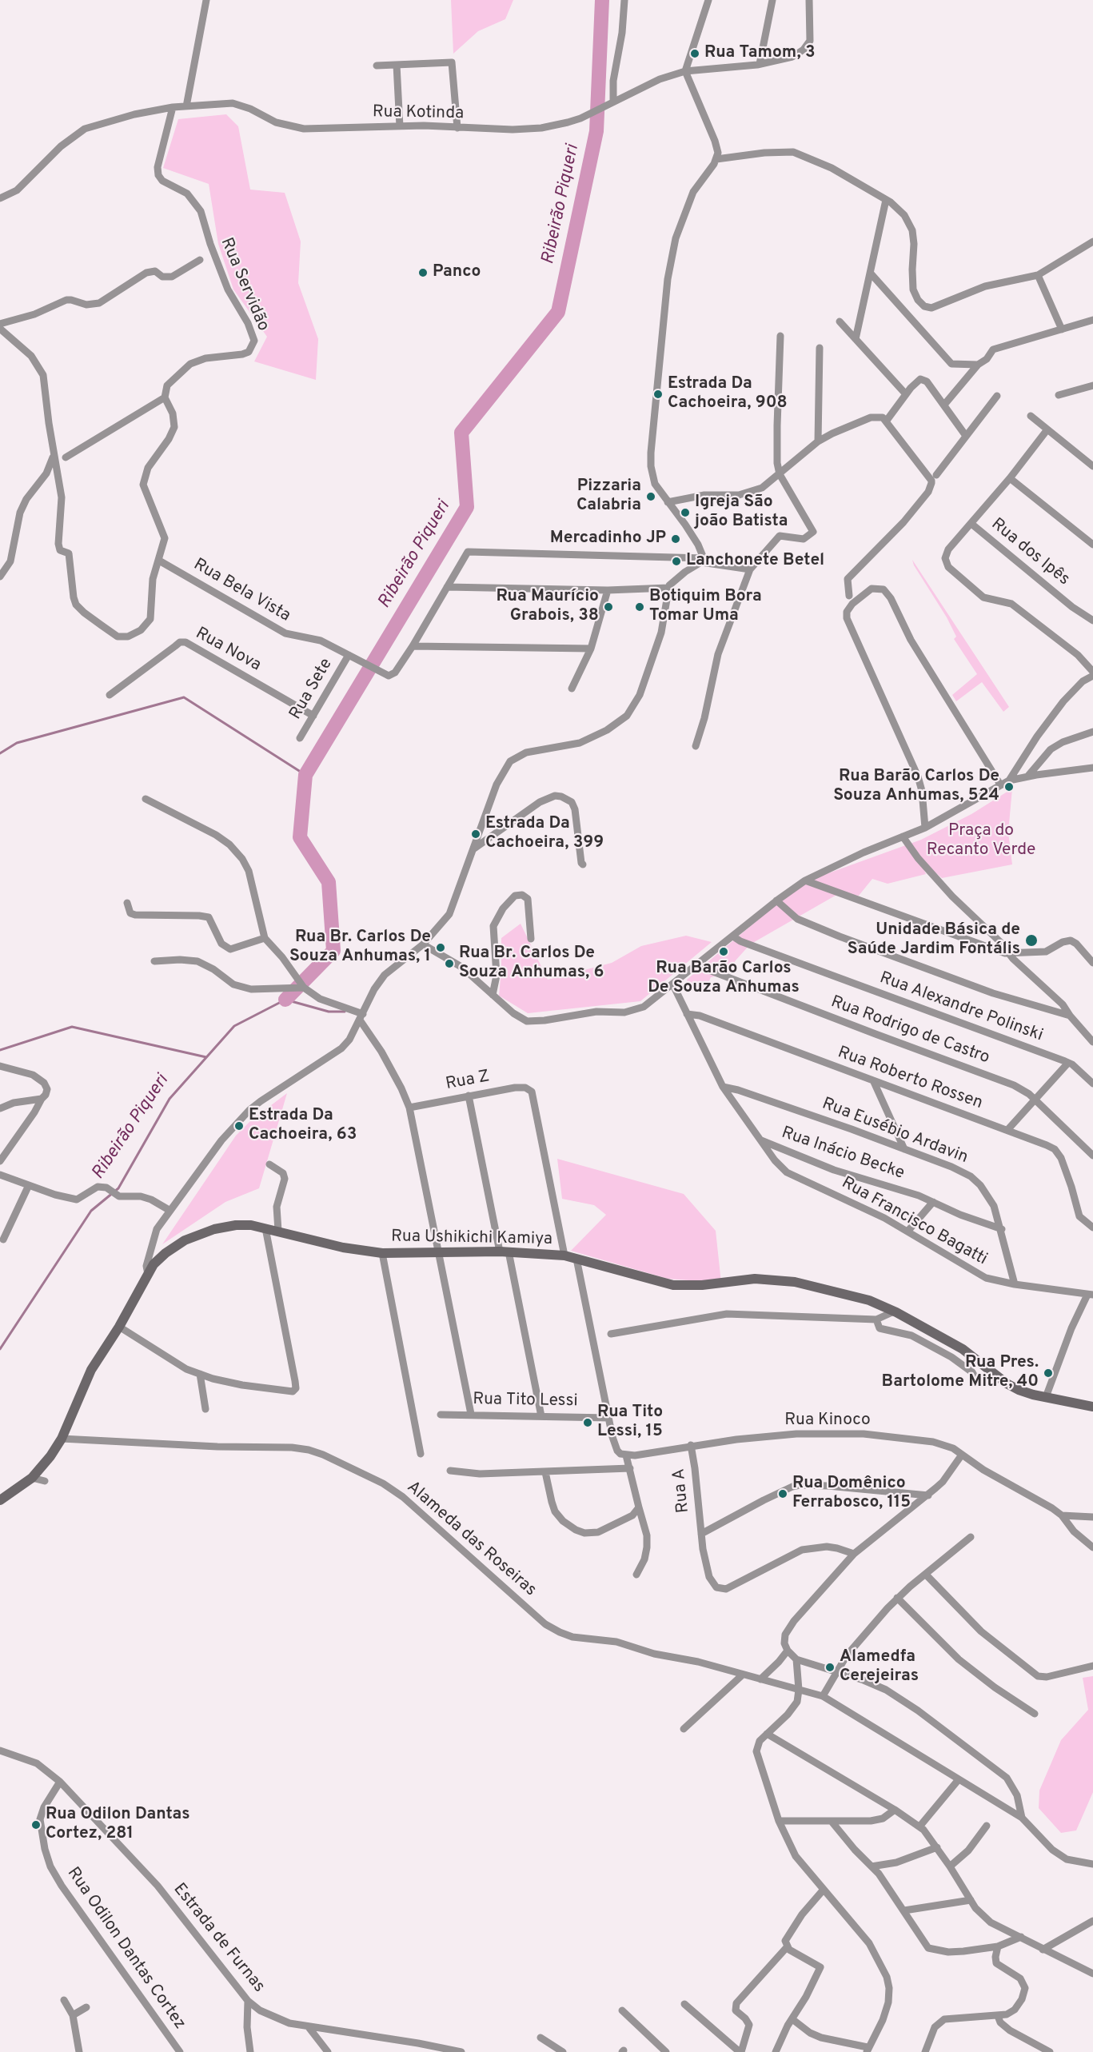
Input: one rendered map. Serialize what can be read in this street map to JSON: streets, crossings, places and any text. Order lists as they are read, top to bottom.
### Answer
{
  "streets": {
    "main road": ["Rua Ushikichi Kamiya"],
    "street": [
      "Rua Kotinda",
      "Rua Servidão",
      "Rua dos Ipês",
      "Rua Bela Vista",
      "Rua Nova",
      "Rua Sete",
      "Rua Alexandre Polinski",
      "Rua Rodrigo de Castro",
      "Rua Roberto Rossen",
      "Rua Z",
      "Rua Eusébio Ardavin",
      "Rua Inácio Becke",
      "Rua Francisco Bagatti",
      "Rua Tito Lessi",
      "Rua Kinoco",
      "Rua A",
      "Alameda das Roseiras",
      "Estrada de Furnas",
      "Rua Odilon Dantas Cortez"
    ]
  },
  "crossings": [
    ["Rua Kotinda", "Rua Servidão"],
    ["Rua Bela Vista", "Rua Sete"],
    ["Rua Nova", "Rua Sete"],
    ["Rua Roberto Rossen", "Rua Inácio Becke"],
    ["Rua Z", "Rua Ushikichi Kamiya"],
    ["Rua Eusébio Ardavin", "Rua Inácio Becke"],
    ["Rua Eusébio Ardavin", "Rua Francisco Bagatti"],
    ["Rua Inácio Becke", "Rua Francisco Bagatti"],
    ["Rua Ushikichi Kamiya", "Alameda das Roseiras"],
    ["Rua Kinoco", "Rua A"],
    ["Estrada de Furnas", "Rua Odilon Dantas Cortez"]
  ],
  "water": ["Ribeirão Piqueri"],
  "parks": ["Praça do Recanto Verde"],
  "places": [
    "Rua Tamom, 3",
    "Panco",
    "Estrada Da Cachoeira, 908",
    "Pizzaria Calabria",
    "Igreja São joão Batista",
    "Mercadinho JP",
    "Lanchonete Betel",
    "Rua Maurício Grabois, 38",
    "Botiquim Bora Tomar Uma",
    "Rua Barão Carlos De Souza Anhumas, 524",
    "Estrada Da Cachoeira, 399",
    "Unidade Básica de Saúde Jardim Fontális",
    "Rua Br. Carlos De Souza Anhumas, 1",
    "Rua Barão Carlos De Souza Anhumas",
    "Rua Br. Carlos De Souza Anhumas, 6",
    "Estrada Da Cachoeira, 63",
    "Rua Pres. Bartolome Mitre, 40",
    "Rua Tito Lessi, 15",
    "Rua Domênico Ferrabosco, 115",
    "Alamedfa Cerejeiras",
    "Rua Odilon Dantas Cortez, 281"
  ]
}
